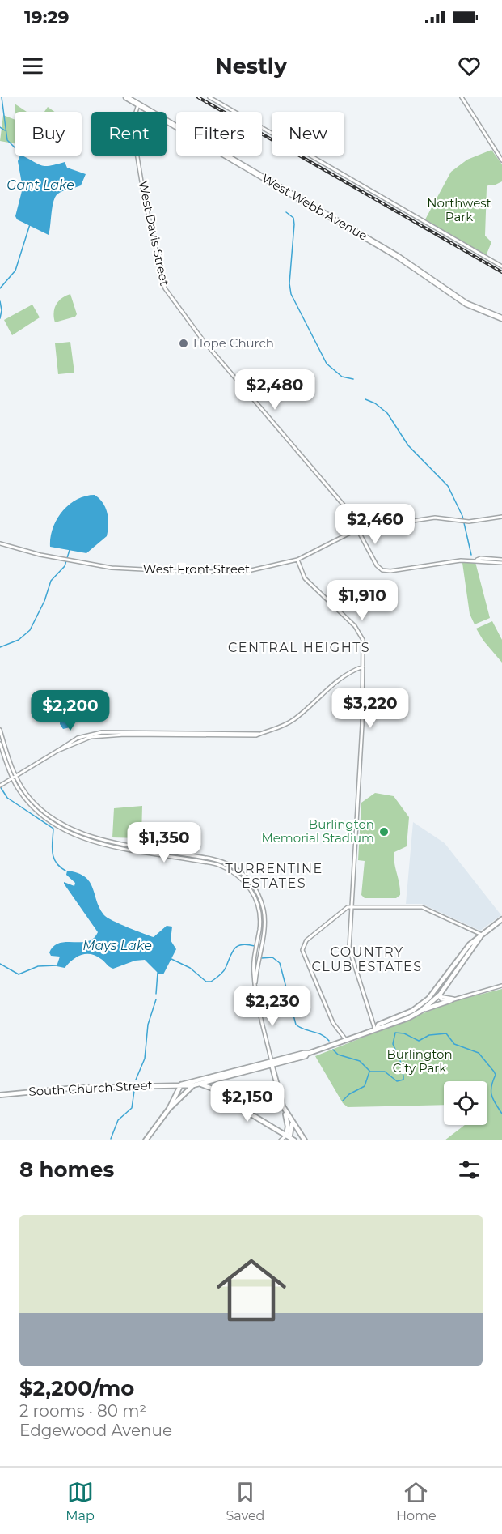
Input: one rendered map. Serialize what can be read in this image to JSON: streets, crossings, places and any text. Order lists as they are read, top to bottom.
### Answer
{
  "streets": {
    "highway": ["West Webb Avenue"],
    "main road": ["South Church Street"],
    "street": ["West Davis Street", "West Front Street"]
  },
  "crossings": [
    ["West Webb Avenue", "West Davis Street"],
    ["West Davis Street", "West Front Street"]
  ],
  "districts": ["CENTRAL HEIGHTS", "TURRENTINE ESTATES", "COUNTRY CLUB ESTATES"],
  "water": ["Gant Lake", "Mays Lake"],
  "parks": ["Northwest Park", "Burlington City Park"],
  "places": ["Hope Church", "Burlington Memorial Stadium"],
  "page": {
    "status": "19:29",
    "header": "Nestly",
    "chip": [
      "Buy",
      "Rent",
      "Filters",
      "New"
    ],
    "price": [
      "$2,480",
      "$2,460",
      "$1,910",
      "$3,220",
      "$2,200",
      "$1,350",
      "$2,230",
      "$2,150"
    ],
    "heading": "8 homes",
    "list": [
      {
        "name": "$2,200/mo",
        "note": "2 rooms · 80 m² · Edgewood Avenue"
      }
    ],
    "tabs": ["Map", "Saved", "Home"]
  }
}
